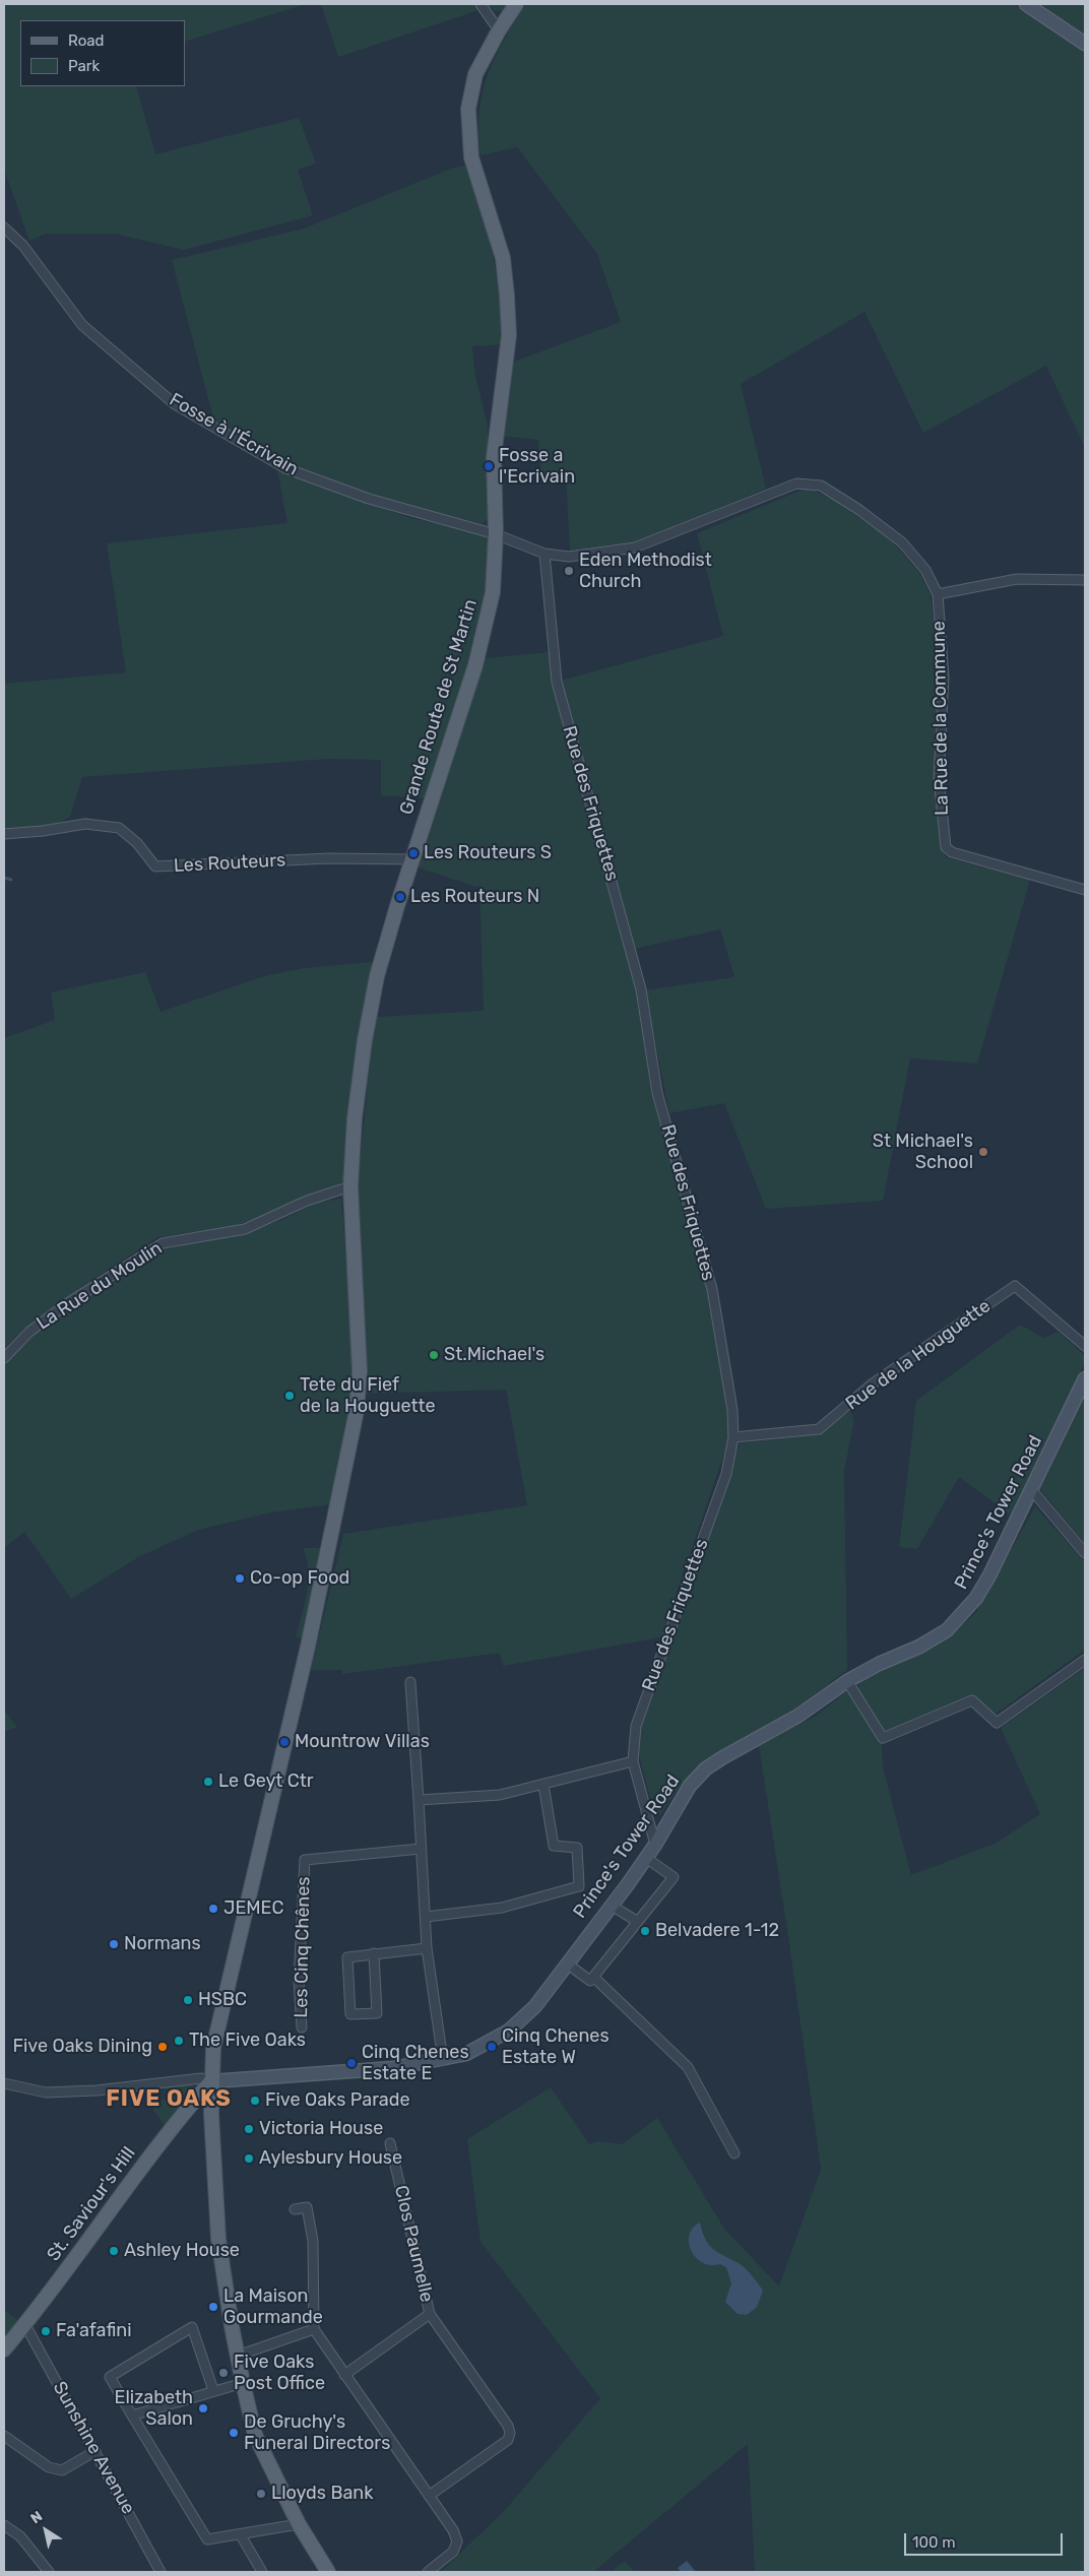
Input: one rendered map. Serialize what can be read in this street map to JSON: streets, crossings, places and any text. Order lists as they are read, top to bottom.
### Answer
{
  "streets": {
    "main road": ["Grande Route de St Martin", "Prince's Tower Road", "St. Saviour's Hill"],
    "street": [
      "Fosse à l'Écrivain",
      "La Rue de la Commune",
      "Rue des Friquettes",
      "Les Routeurs",
      "La Rue du Moulin",
      "Rue de la Houguette",
      "Les Cinq Chênes",
      "Clos Paumelle",
      "Sunshine Avenue"
    ]
  },
  "crossings": [
    ["Fosse à l'Écrivain", "Grande Route de St Martin"],
    ["Fosse à l'Écrivain", "La Rue de la Commune"],
    ["Fosse à l'Écrivain", "Rue des Friquettes"],
    ["Grande Route de St Martin", "Les Routeurs"],
    ["Grande Route de St Martin", "La Rue du Moulin"],
    ["Grande Route de St Martin", "Prince's Tower Road"],
    ["Grande Route de St Martin", "St. Saviour's Hill"],
    ["Rue des Friquettes", "Rue de la Houguette"],
    ["Rue des Friquettes", "Prince's Tower Road"],
    ["Prince's Tower Road", "St. Saviour's Hill"],
    ["St. Saviour's Hill", "Sunshine Avenue"]
  ],
  "districts": ["FIVE OAKS"],
  "places": [
    "Fosse a l'Ecrivain",
    "Eden Methodist Church",
    "Les Routeurs S",
    "Les Routeurs N",
    "St Michael's School",
    "St.Michael's",
    "Tete du Fief de la Houguette",
    "Co-op Food",
    "Mountrow Villas",
    "Le Geyt Ctr",
    "JEMEC",
    "Belvadere 1-12",
    "Normans",
    "HSBC",
    "The Five Oaks",
    "Five Oaks Dining",
    "Cinq Chenes Estate W",
    "Cinq Chenes Estate E",
    "Five Oaks Parade",
    "Victoria House",
    "Aylesbury House",
    "Ashley House",
    "La Maison Gourmande",
    "Fa'afafini",
    "Five Oaks Post Office",
    "Elizabeth Salon",
    "De Gruchy's Funeral Directors",
    "Lloyds Bank"
  ],
  "legend": ["Road", "Park"],
  "scale_bar": "100 m",
  "north": "top left"
}
